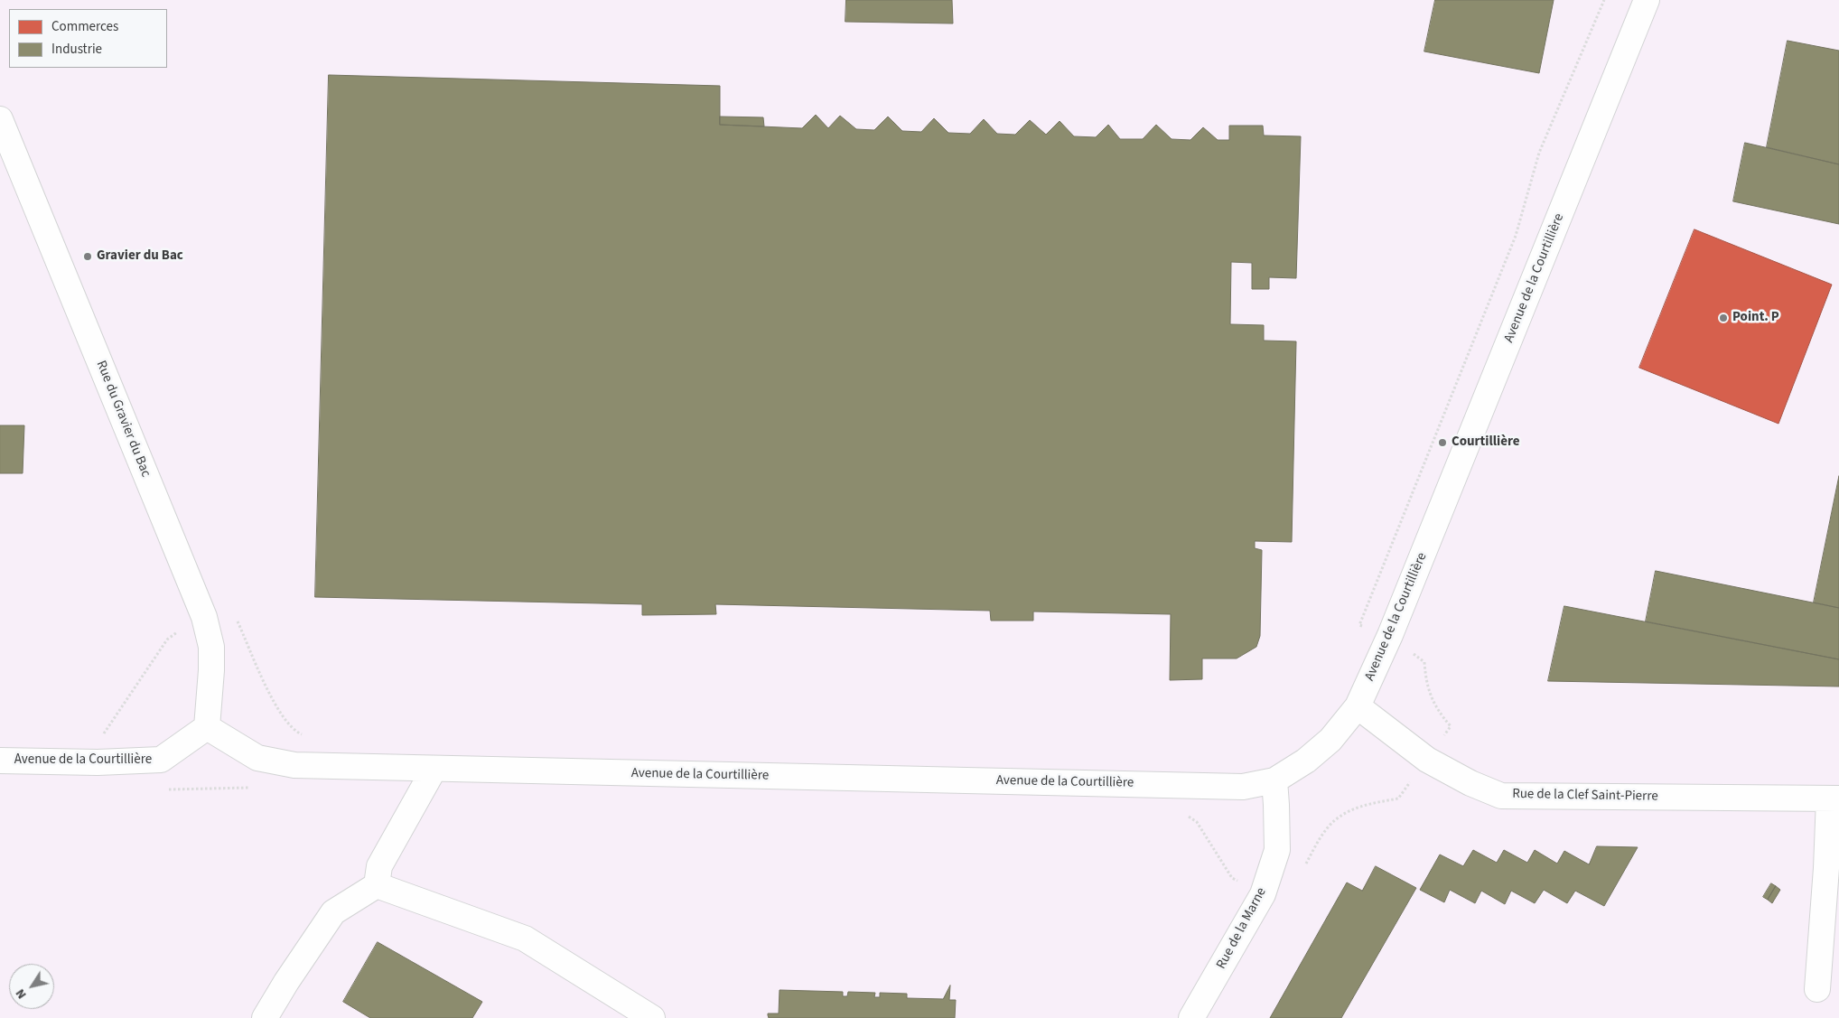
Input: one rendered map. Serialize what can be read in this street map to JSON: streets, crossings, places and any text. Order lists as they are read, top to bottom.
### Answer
{
  "streets": {
    "street": [
      "Avenue de la Courtillière",
      "Rue du Gravier du Bac",
      "Rue de la Clef Saint-Pierre",
      "Rue de la Marne"
    ]
  },
  "crossings": [
    ["Avenue de la Courtillière", "Rue du Gravier du Bac"],
    ["Avenue de la Courtillière", "Rue de la Clef Saint-Pierre"],
    ["Avenue de la Courtillière", "Rue de la Marne"]
  ],
  "places": ["Gravier du Bac", "Point. P", "Courtillière"],
  "legend": ["Commerces", "Industrie"],
  "north": "bottom left"
}
